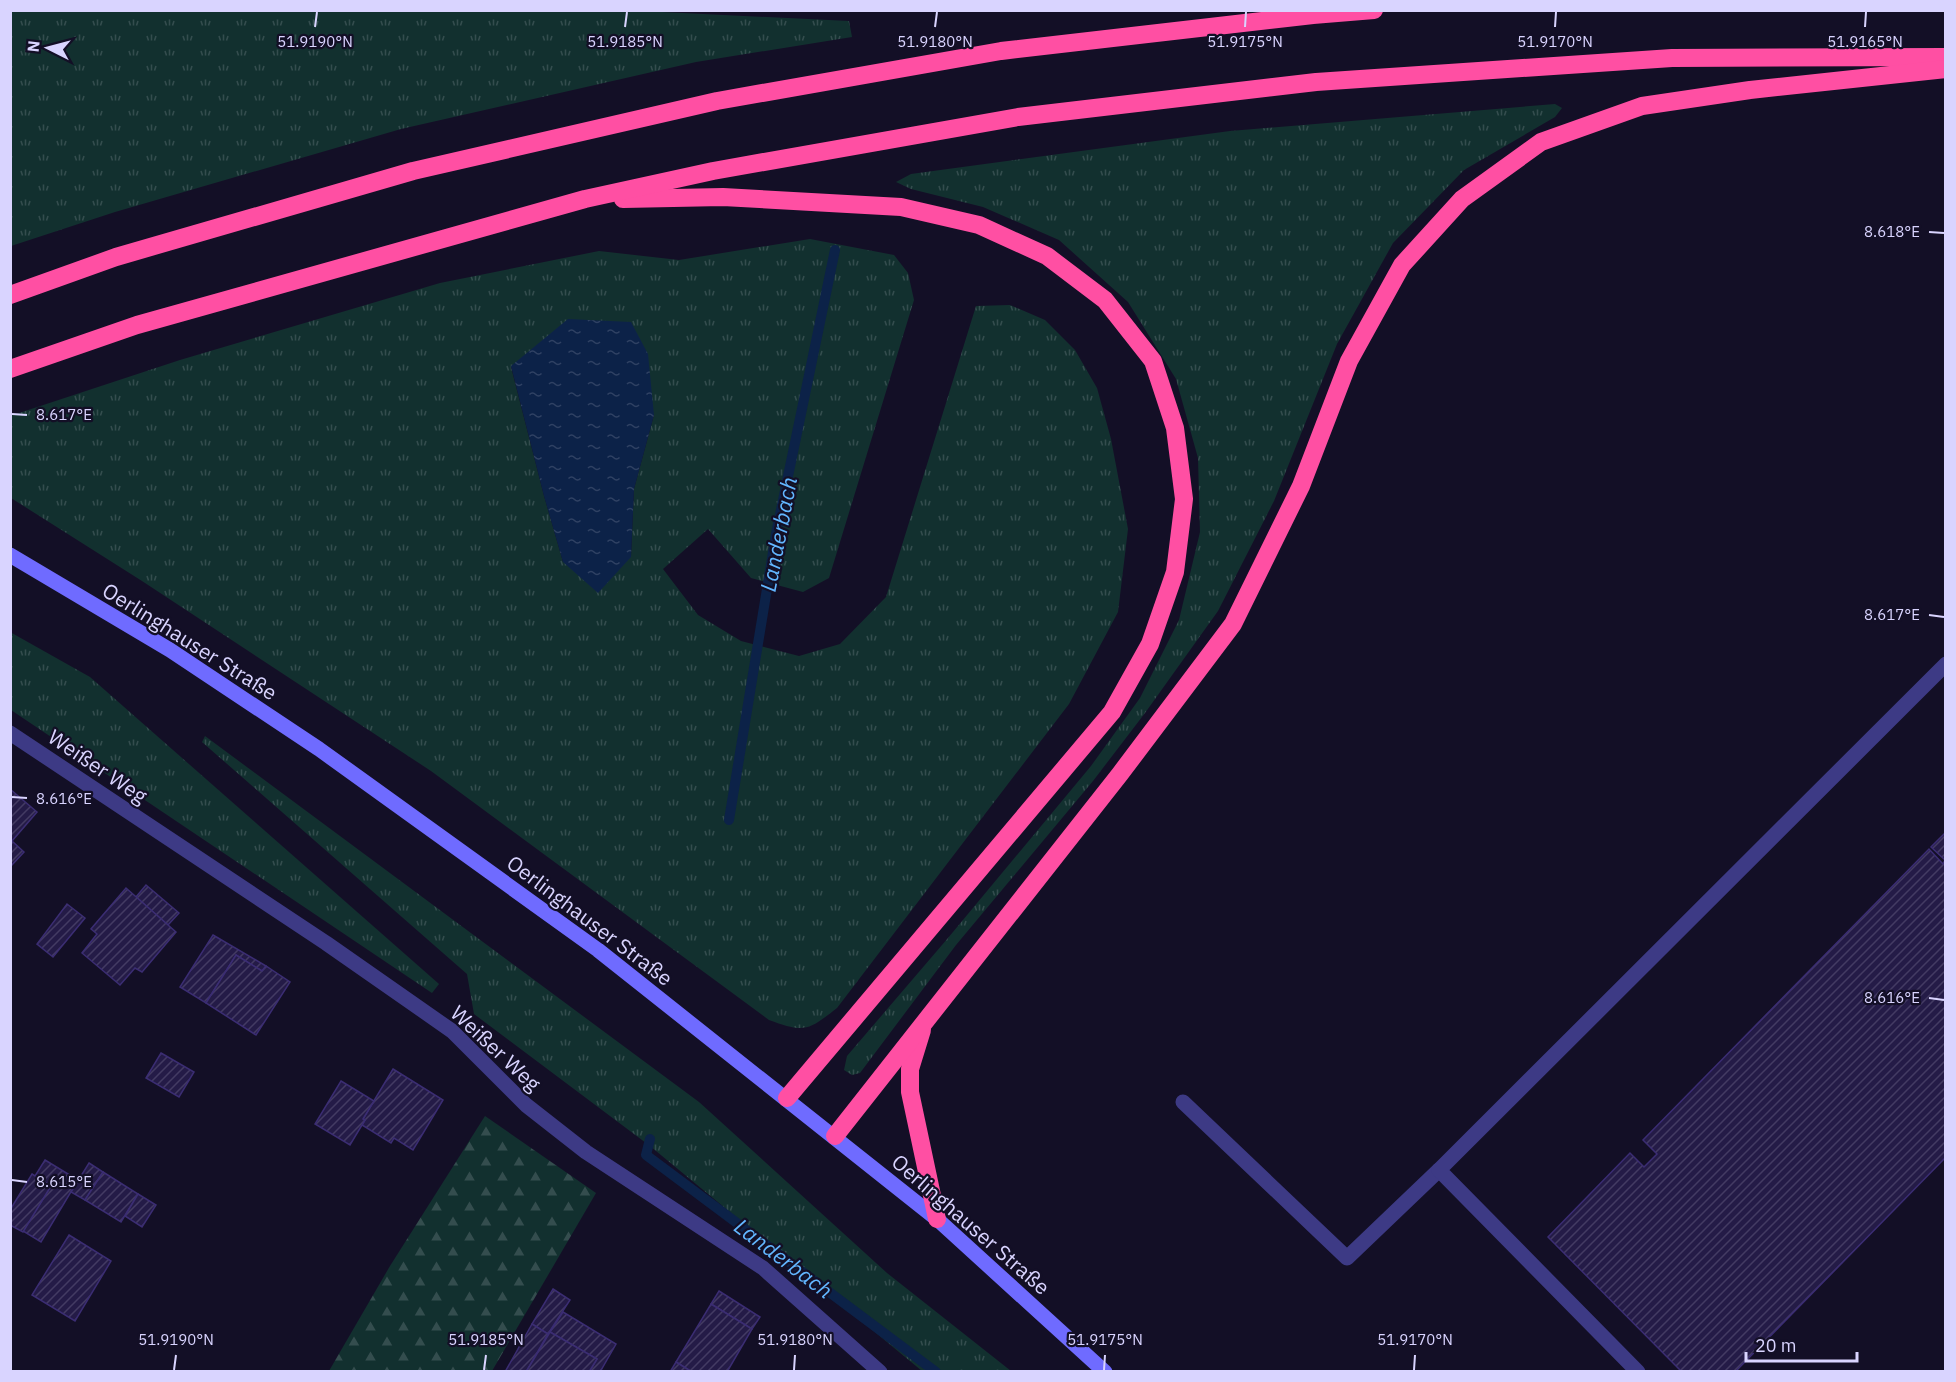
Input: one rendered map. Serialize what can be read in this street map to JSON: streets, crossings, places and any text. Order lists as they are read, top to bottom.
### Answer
{
  "streets": {
    "main road": ["Oerlinghauser Straße"],
    "street": ["Weißer Weg"]
  },
  "water": ["Landerbach"],
  "scale_bar": "20 m",
  "north": "left",
  "coordinates": [
    "51.9190°N",
    "51.9185°N",
    "51.9180°N",
    "51.9175°N",
    "51.9170°N",
    "51.9165°N",
    "8.618°E",
    "8.617°E",
    "8.616°E",
    "8.615°E"
  ]
}
